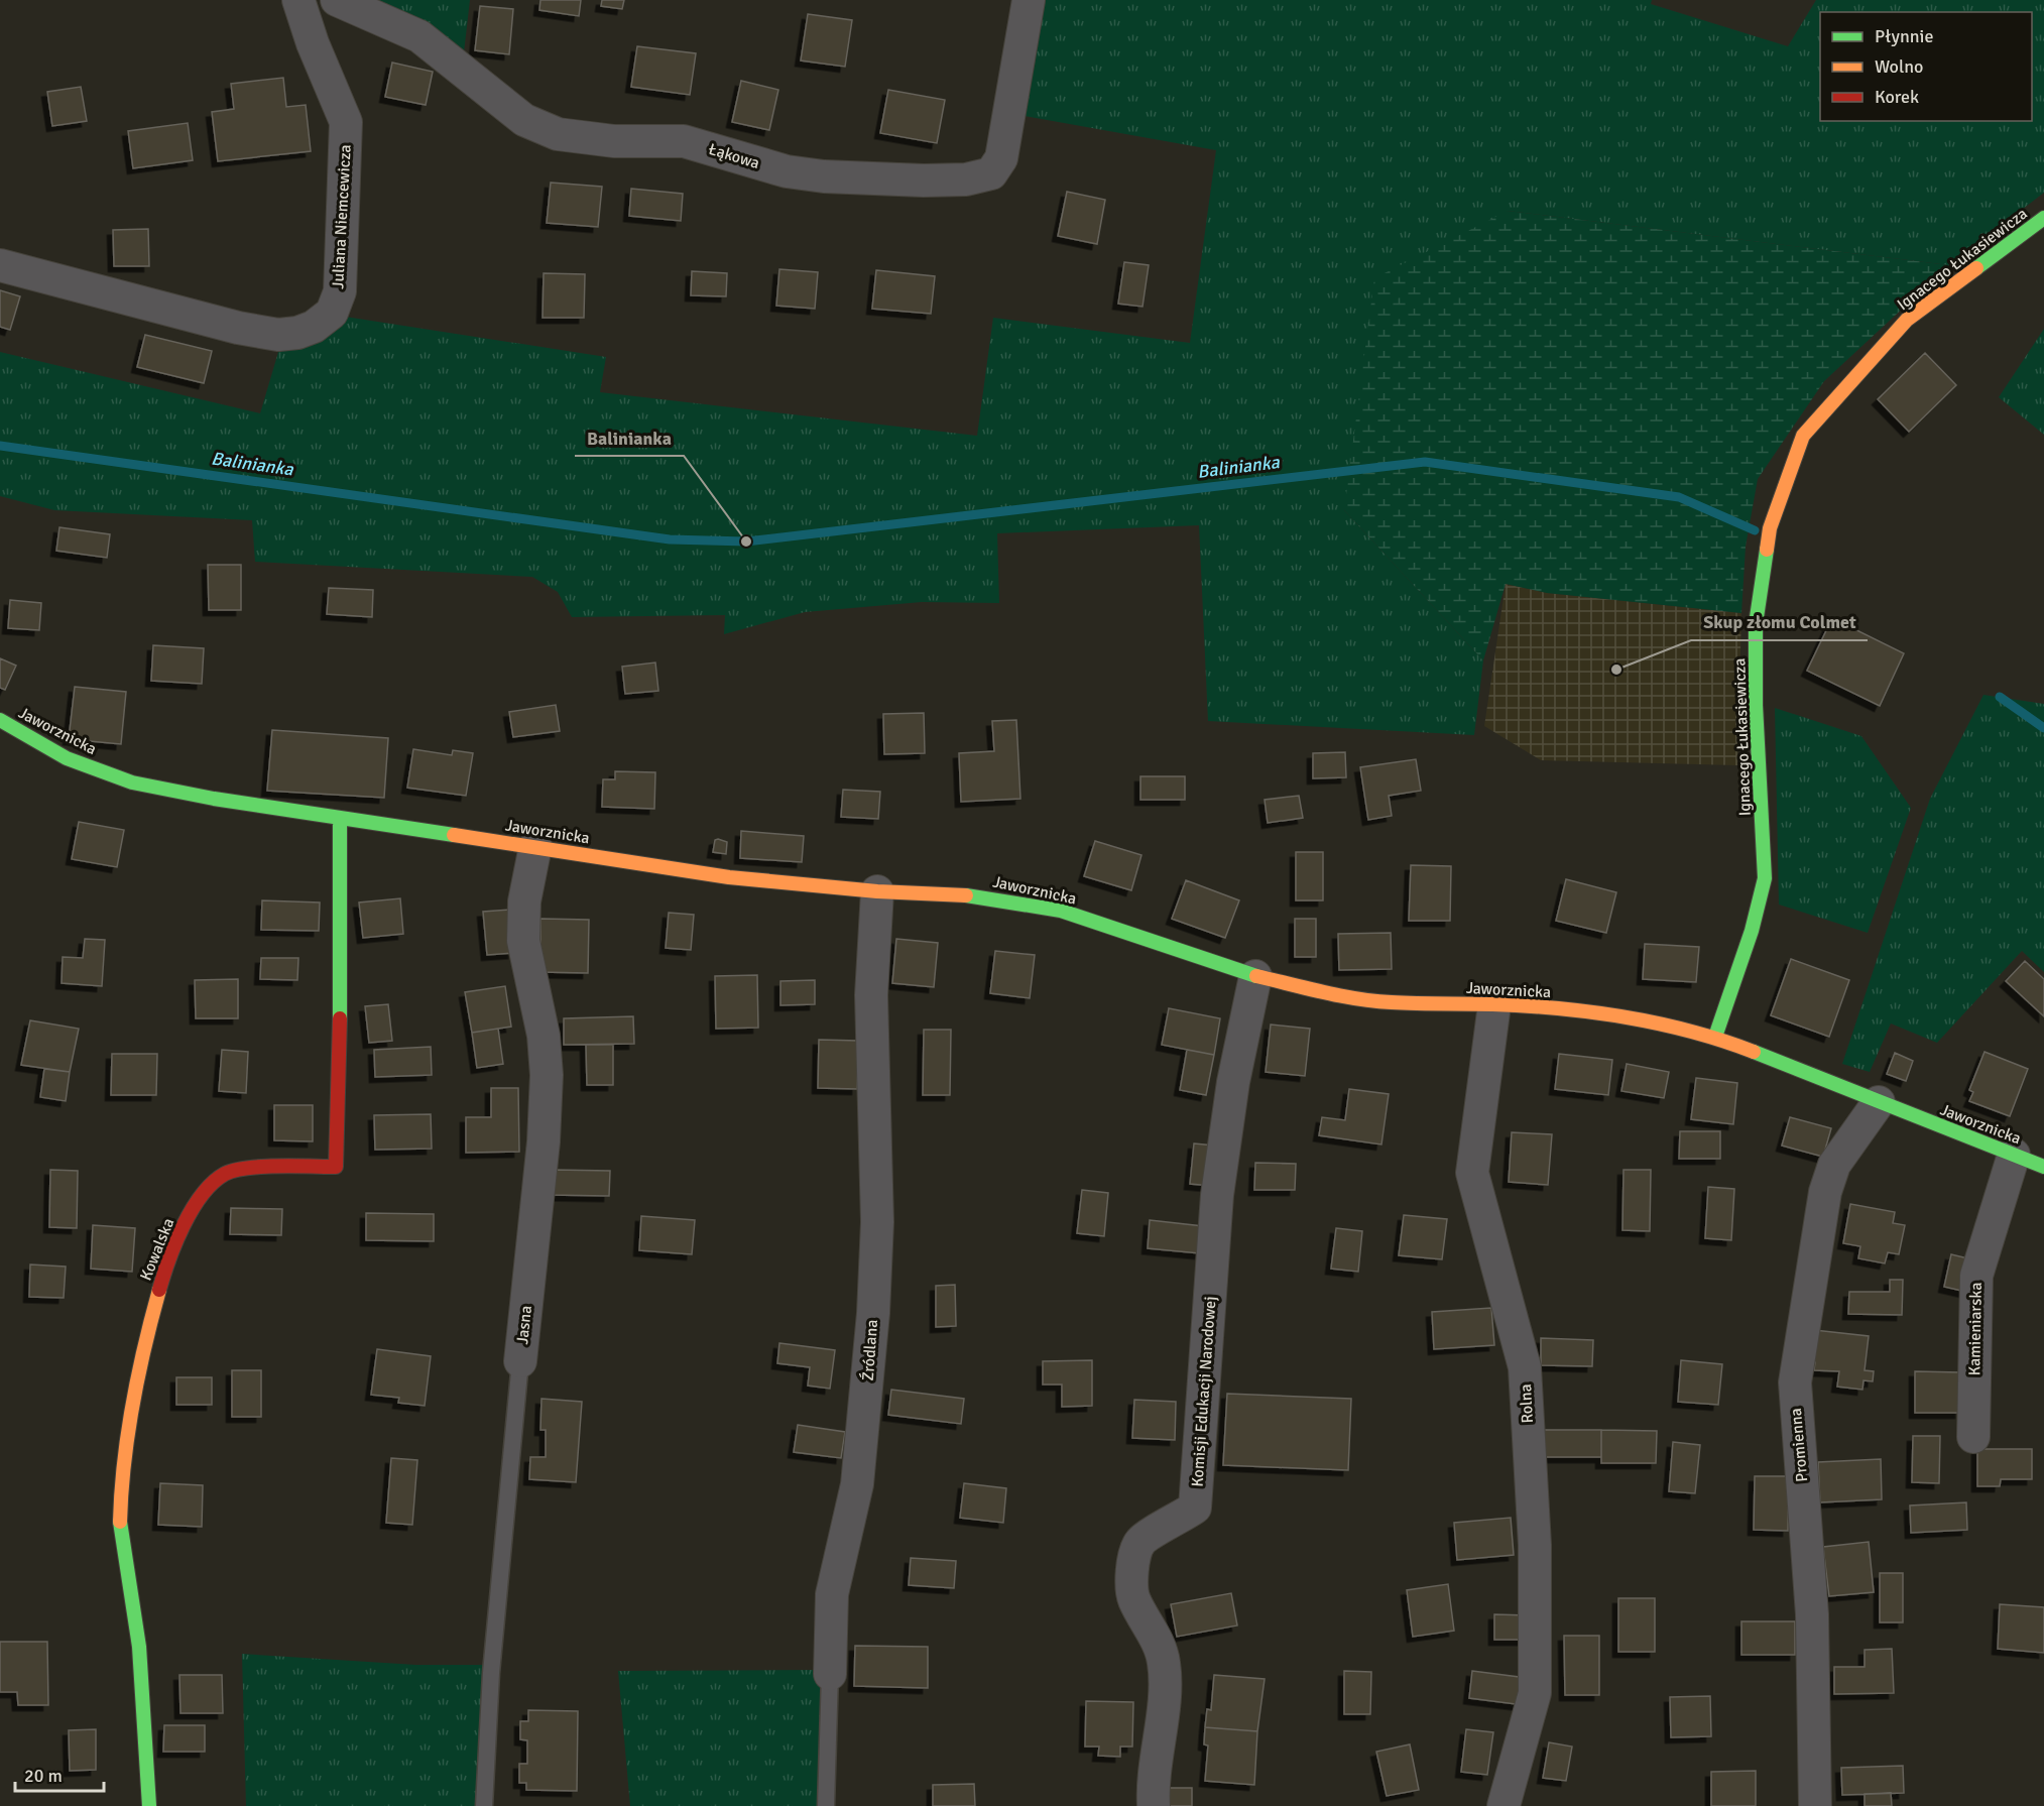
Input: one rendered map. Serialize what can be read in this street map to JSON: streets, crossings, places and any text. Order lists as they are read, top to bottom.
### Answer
{
  "streets": {
    "street": [
      "Łąkowa",
      "Juliana Niemcewicza",
      "Ignacego Łukasiewicza",
      "Jaworznicka",
      "Kowalska",
      "Jasna",
      "Kamieniarska",
      "Źródlana",
      "Komisji Edukacji Narodowej",
      "Rolna",
      "Promienna"
    ]
  },
  "crossings": [
    ["Ignacego Łukasiewicza", "Jaworznicka"],
    ["Jaworznicka", "Kowalska"],
    ["Jaworznicka", "Jasna"],
    ["Jaworznicka", "Kamieniarska"],
    ["Jaworznicka", "Źródlana"],
    ["Jaworznicka", "Komisji Edukacji Narodowej"],
    ["Jaworznicka", "Rolna"],
    ["Jaworznicka", "Promienna"]
  ],
  "water": ["Balinianka"],
  "places": ["Balinianka", "Skup złomu Colmet"],
  "legend": ["Płynnie", "Wolno", "Korek"],
  "scale_bar": "20 m"
}
